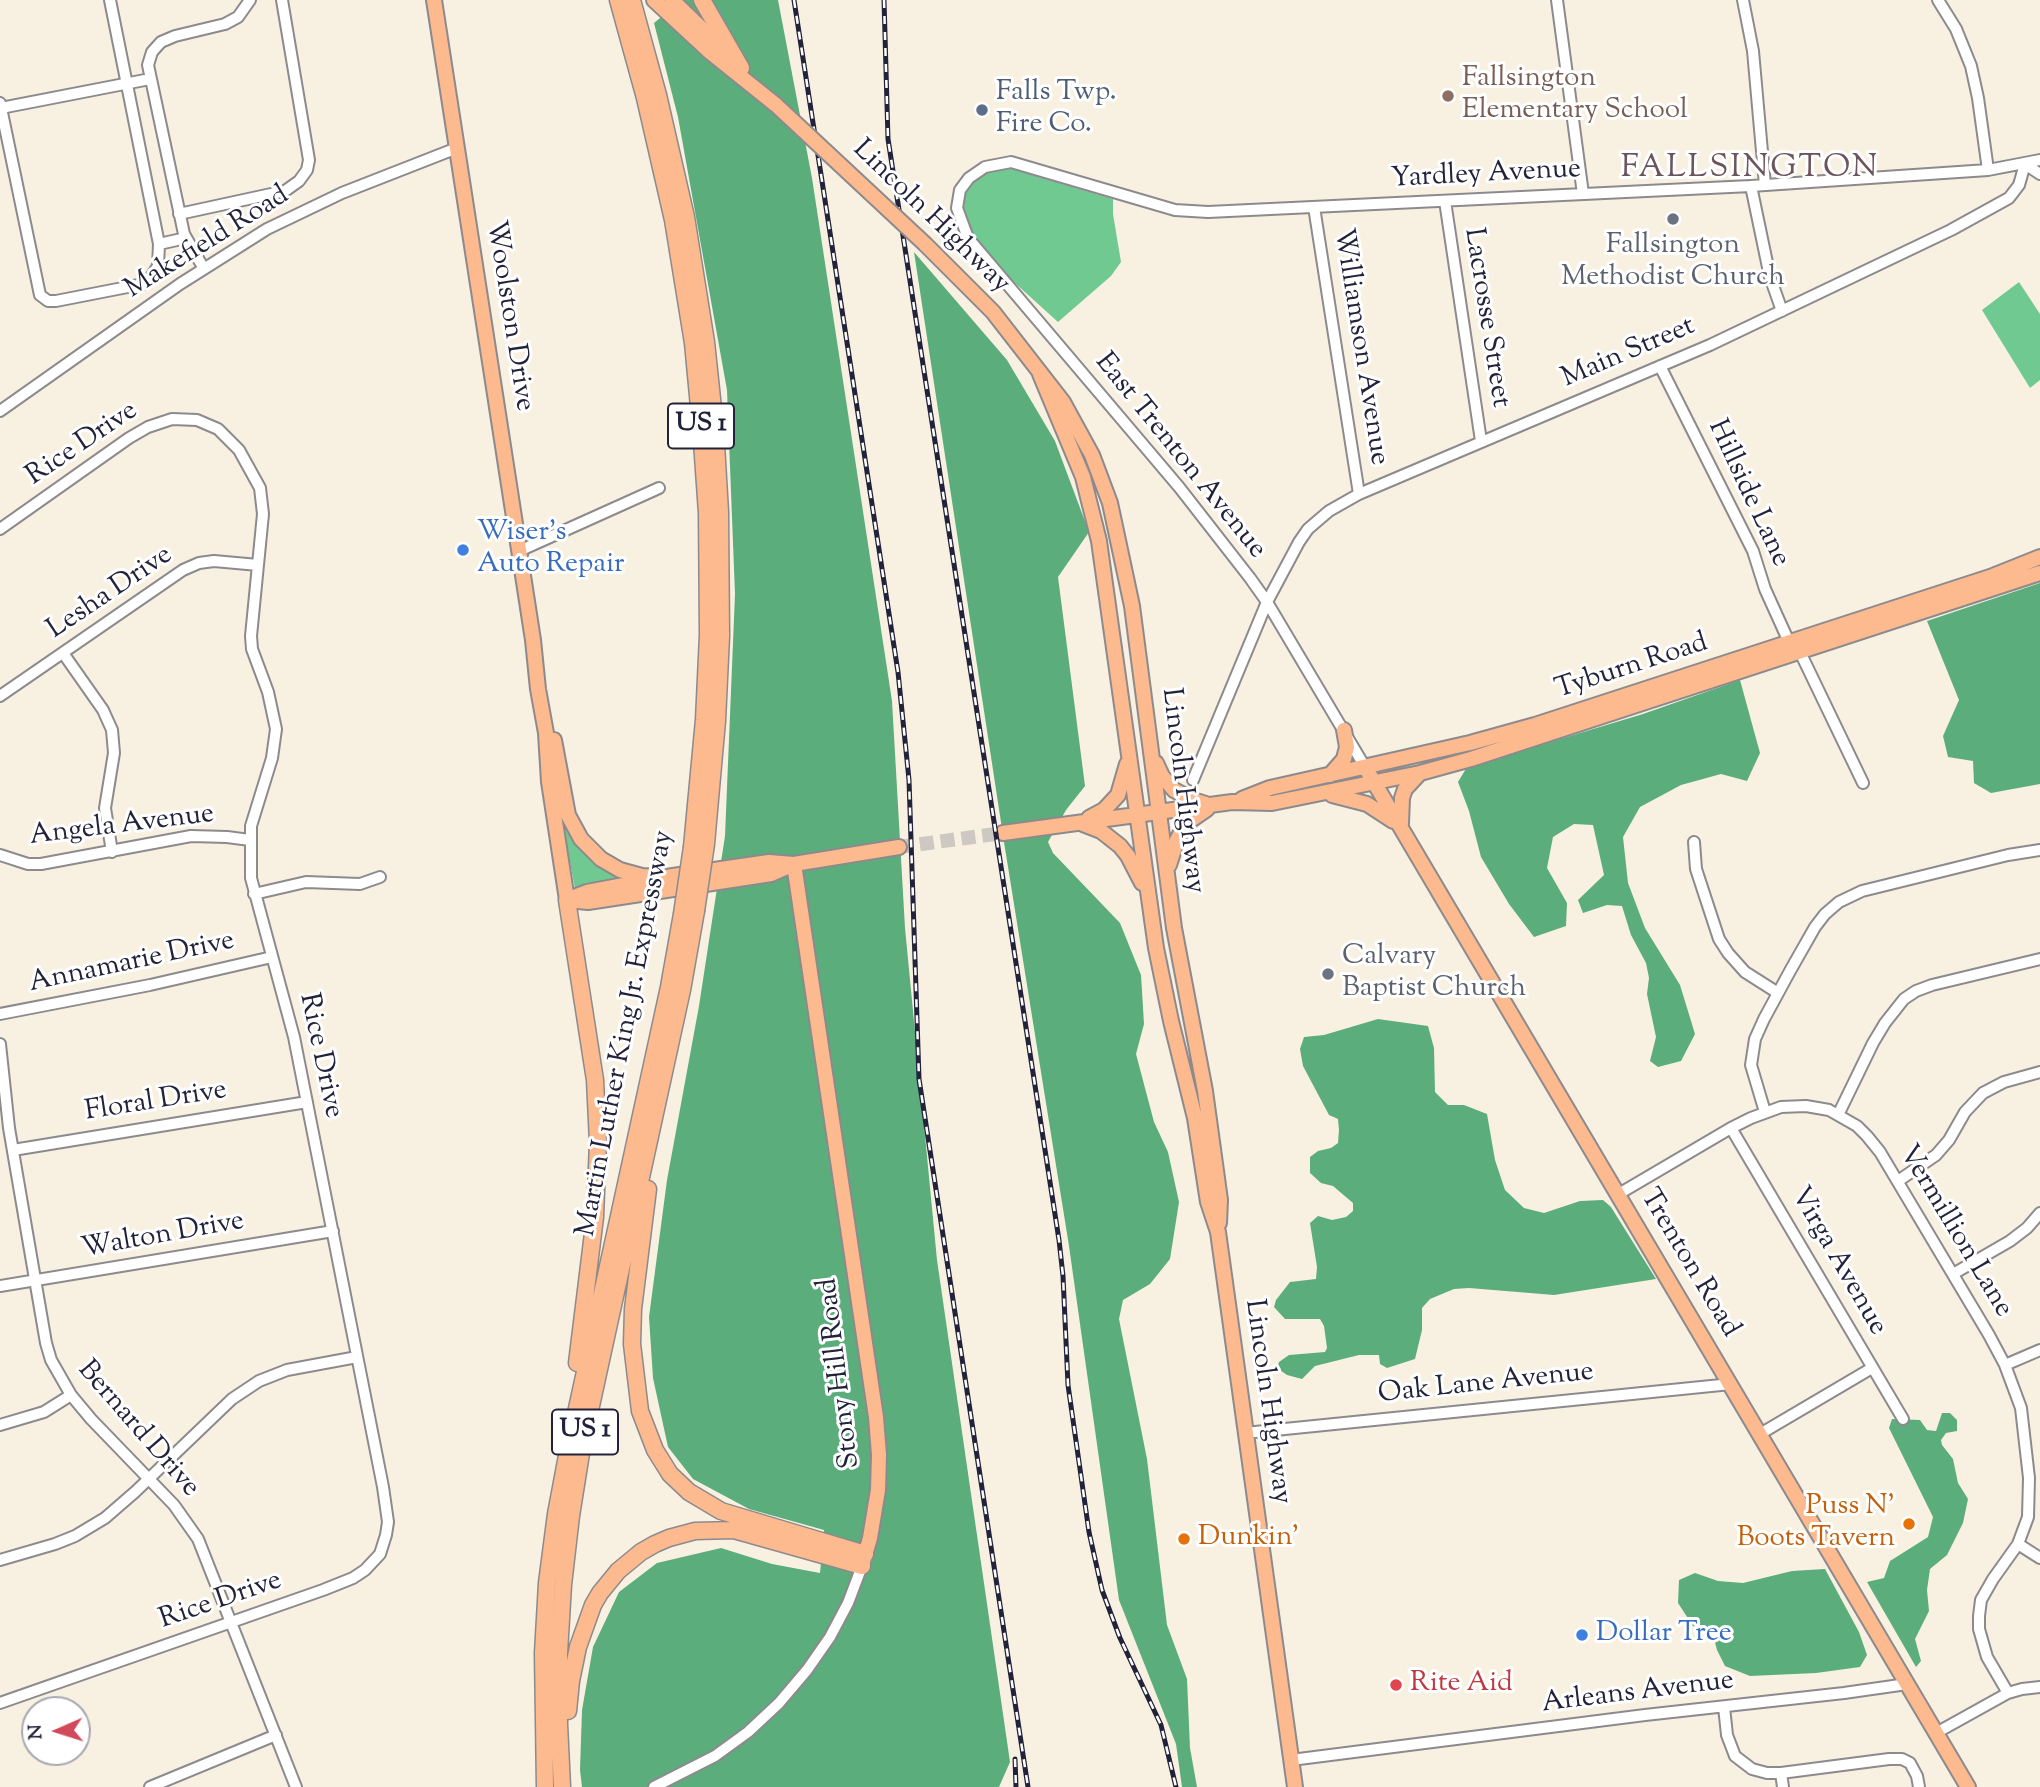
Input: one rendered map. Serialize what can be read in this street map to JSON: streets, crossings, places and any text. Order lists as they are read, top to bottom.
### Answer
{
  "streets": {
    "highway": ["US 1", "Martin Luther King Jr. Expressway"],
    "main road": [
      "Lincoln Highway",
      "Woolston Drive",
      "Tyburn Road",
      "Trenton Road",
      "Stony Hill Road"
    ],
    "street": [
      "Yardley Avenue",
      "Makefield Road",
      "Lacrosse Street",
      "Williamson Avenue",
      "Main Street",
      "Rice Drive",
      "East Trenton Avenue",
      "Hillside Lane",
      "Lesha Drive",
      "Angela Avenue",
      "Annamarie Drive",
      "Floral Drive",
      "Vermillion Lane",
      "Walton Drive",
      "Virga Avenue",
      "Oak Lane Avenue",
      "Bernard Drive",
      "Arleans Avenue"
    ]
  },
  "crossings": [
    ["Yardley Avenue", "Lacrosse Street"],
    ["Yardley Avenue", "Williamson Avenue"],
    ["Yardley Avenue", "Main Street"],
    ["Yardley Avenue", "East Trenton Avenue"],
    ["Lincoln Highway", "Tyburn Road"],
    ["Lincoln Highway", "Oak Lane Avenue"],
    ["Lincoln Highway", "Arleans Avenue"],
    ["Makefield Road", "Woolston Drive"],
    ["Woolston Drive", "Stony Hill Road"],
    ["Lacrosse Street", "Main Street"],
    ["Williamson Avenue", "Main Street"],
    ["Main Street", "East Trenton Avenue"],
    ["Main Street", "Hillside Lane"],
    ["Rice Drive", "Lesha Drive"],
    ["Rice Drive", "Angela Avenue"],
    ["Rice Drive", "Annamarie Drive"],
    ["Rice Drive", "Floral Drive"],
    ["Rice Drive", "Walton Drive"],
    ["Rice Drive", "Bernard Drive"],
    ["East Trenton Avenue", "Tyburn Road"],
    ["East Trenton Avenue", "Trenton Road"],
    ["Hillside Lane", "Tyburn Road"],
    ["Tyburn Road", "Trenton Road"],
    ["Floral Drive", "Bernard Drive"],
    ["Vermillion Lane", "Virga Avenue"],
    ["Vermillion Lane", "Trenton Road"],
    ["Walton Drive", "Bernard Drive"],
    ["Trenton Road", "Oak Lane Avenue"],
    ["Trenton Road", "Arleans Avenue"]
  ],
  "districts": ["FALLSINGTON"],
  "places": [
    "Fallsington Elementary School",
    "Falls Twp. Fire Co.",
    "Fallsington Methodist Church",
    "Wiser's Auto Repair",
    "Calvary Baptist Church",
    "Puss N' Boots Tavern",
    "Dunkin'",
    "Dollar Tree",
    "Rite Aid"
  ],
  "north": "left"
}
